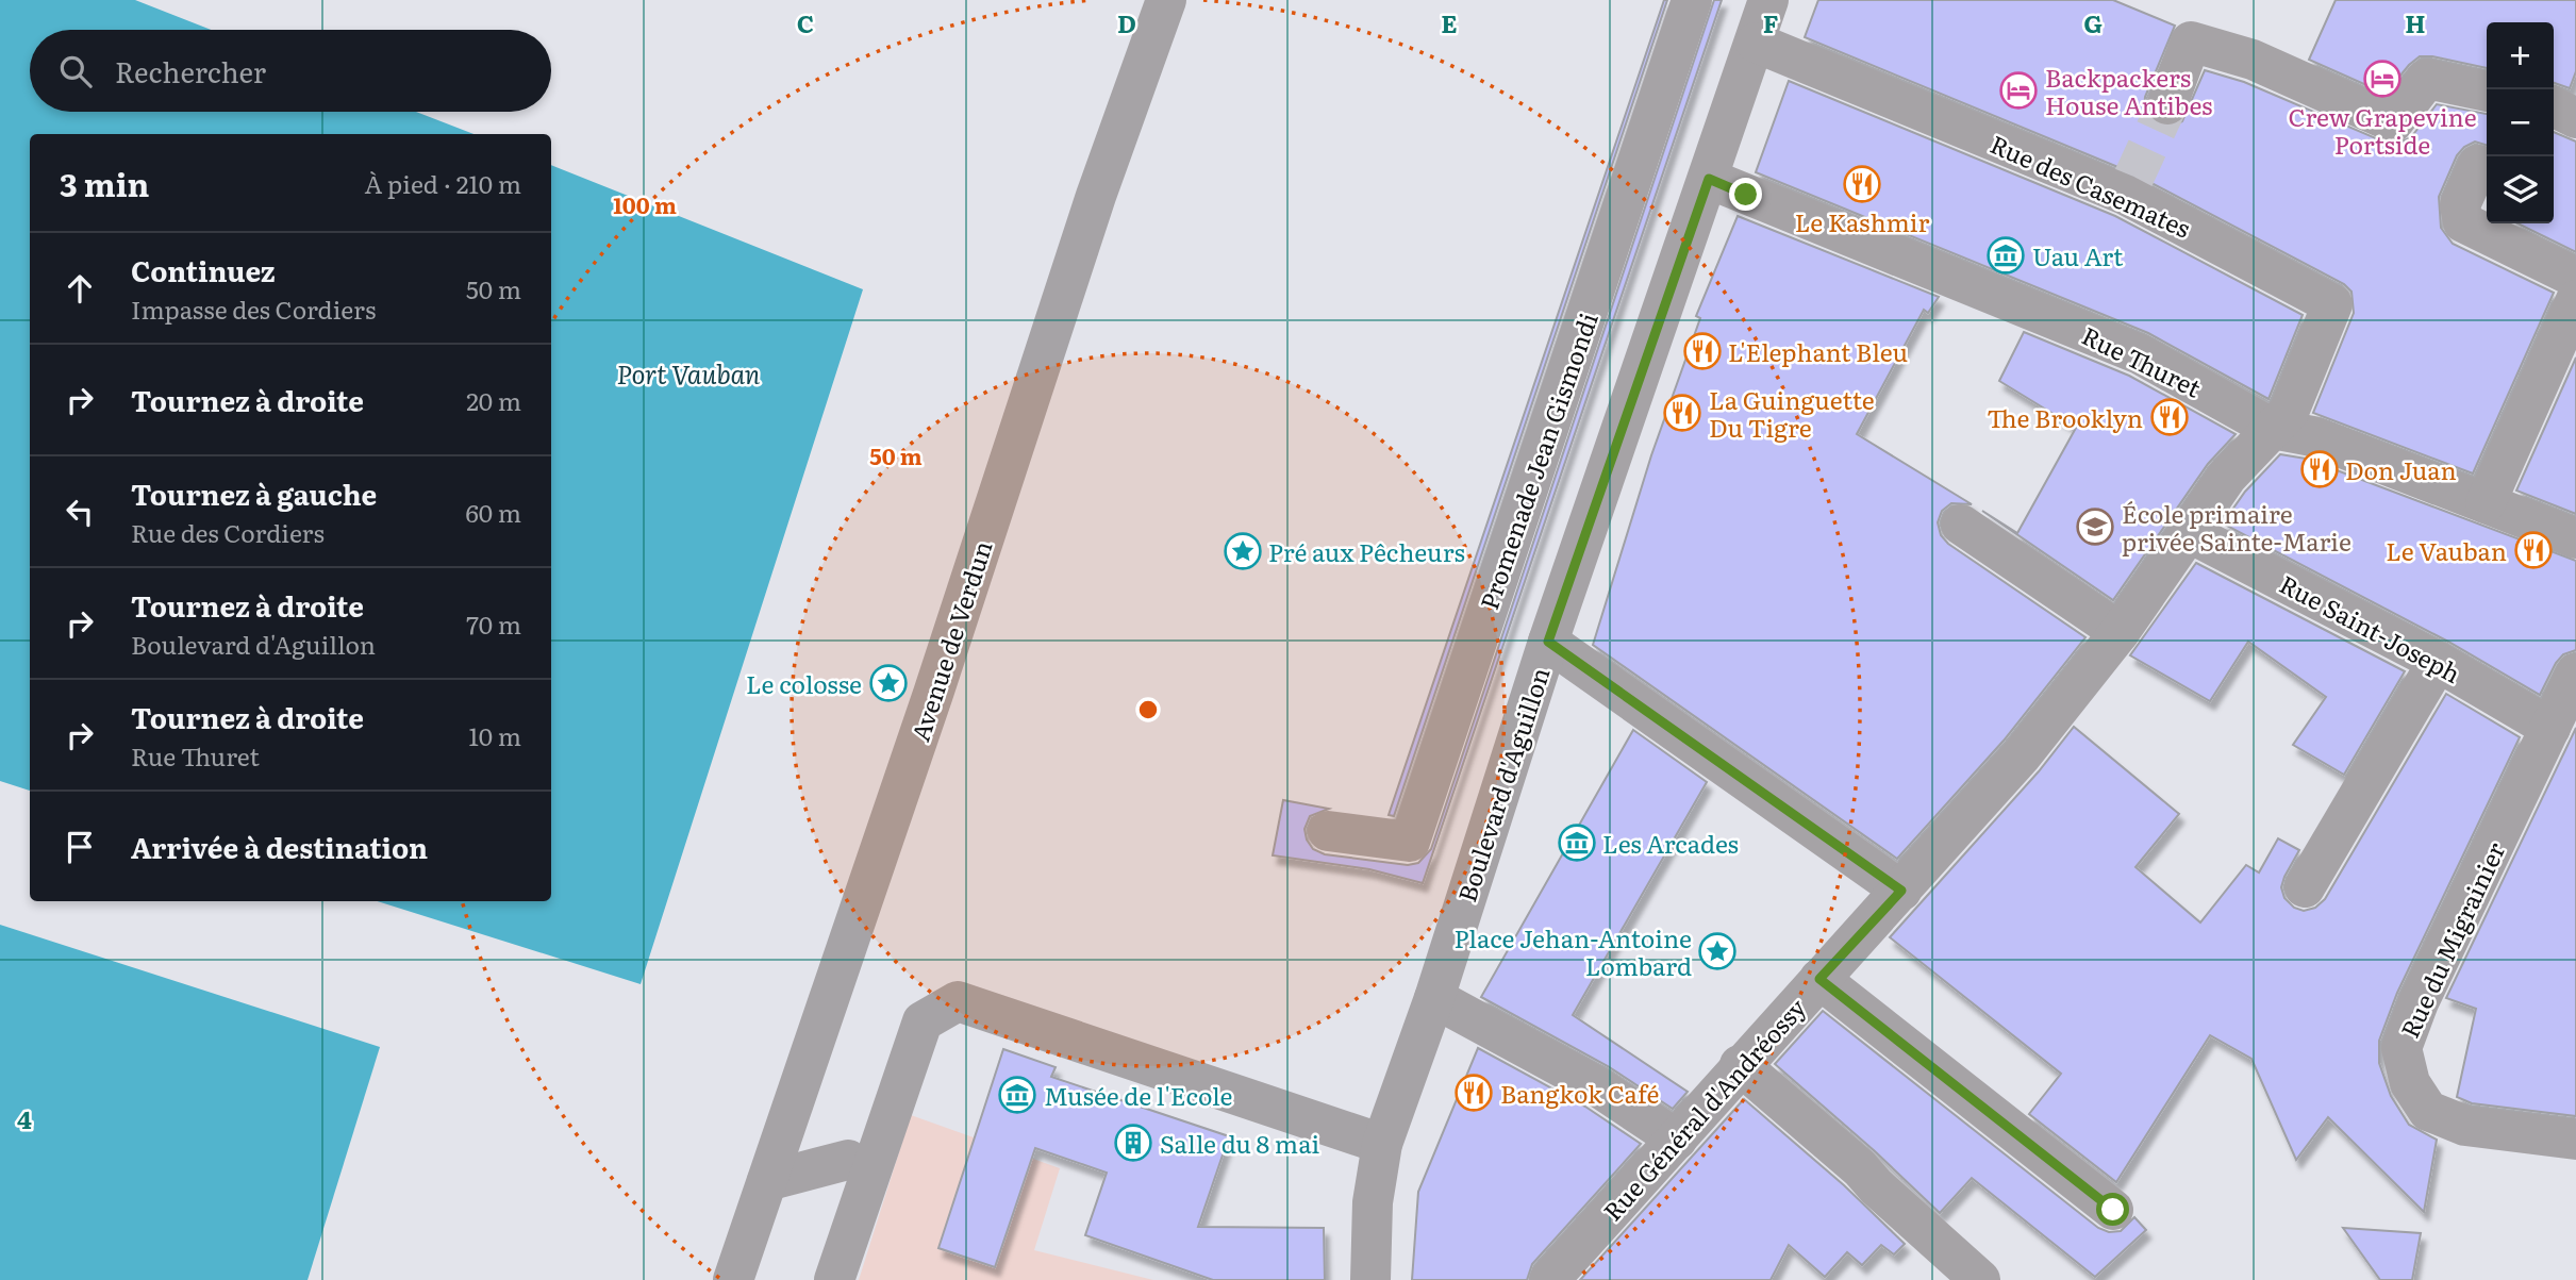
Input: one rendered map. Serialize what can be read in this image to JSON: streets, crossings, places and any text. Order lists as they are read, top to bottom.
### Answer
{
  "streets": {
    "street": [
      "Rue des Casemates",
      "Rue Thuret",
      "Promenade Jean Gismondi",
      "Rue Saint-Joseph",
      "Avenue de Verdun",
      "Boulevard d'Aguillon",
      "Rue du Migrainier",
      "Rue Général d'Andréossy"
    ]
  },
  "crossings": [
    ["Rue des Casemates", "Rue Thuret"],
    ["Rue des Casemates", "Boulevard d'Aguillon"],
    ["Rue des Casemates", "Rue Général d'Andréossy"],
    ["Rue Thuret", "Boulevard d'Aguillon"],
    ["Rue Thuret", "Rue Général d'Andréossy"],
    ["Rue Saint-Joseph", "Rue du Migrainier"],
    ["Rue Saint-Joseph", "Rue Général d'Andréossy"]
  ],
  "water": ["Port Vauban"],
  "places": {
    "hotel": ["Crew Grapevine Portside", "Backpackers House Antibes"],
    "restaurant": [
      "Le Kashmir",
      "L'Elephant Bleu",
      "La Guinguette Du Tigre",
      "The Brooklyn",
      "Don Juan",
      "Le Vauban",
      "Bangkok Café"
    ],
    "museum": ["Uau Art", "Les Arcades", "Musée de l'Ecole"],
    "school or university": ["École primaire privée Sainte-Marie"],
    "place": ["Pré aux Pêcheurs", "Le colosse", "Place Jehan-Antoine Lombard"],
    "building": ["Salle du 8 mai"]
  },
  "page": {
    "map_buttons": ["+", "−"],
    "search": "Rechercher",
    "heading": ["3 min", "À pied · 210 m"],
    "list": [
      ["Continuez", "Impasse des Cordiers", "50 m"],
      ["Tournez à droite", "20 m"],
      ["Tournez à gauche", "Rue des Cordiers", "60 m"],
      ["Tournez à droite", "Boulevard d'Aguillon", "70 m"],
      ["Tournez à droite", "Rue Thuret", "10 m"],
      "Arrivée à destination"
    ]
  },
  "grid": {
    "columns": [
      "C",
      "D",
      "E",
      "F",
      "G",
      "H"
    ],
    "rows": ["4"]
  },
  "rings": ["100 m", "50 m"]
}
